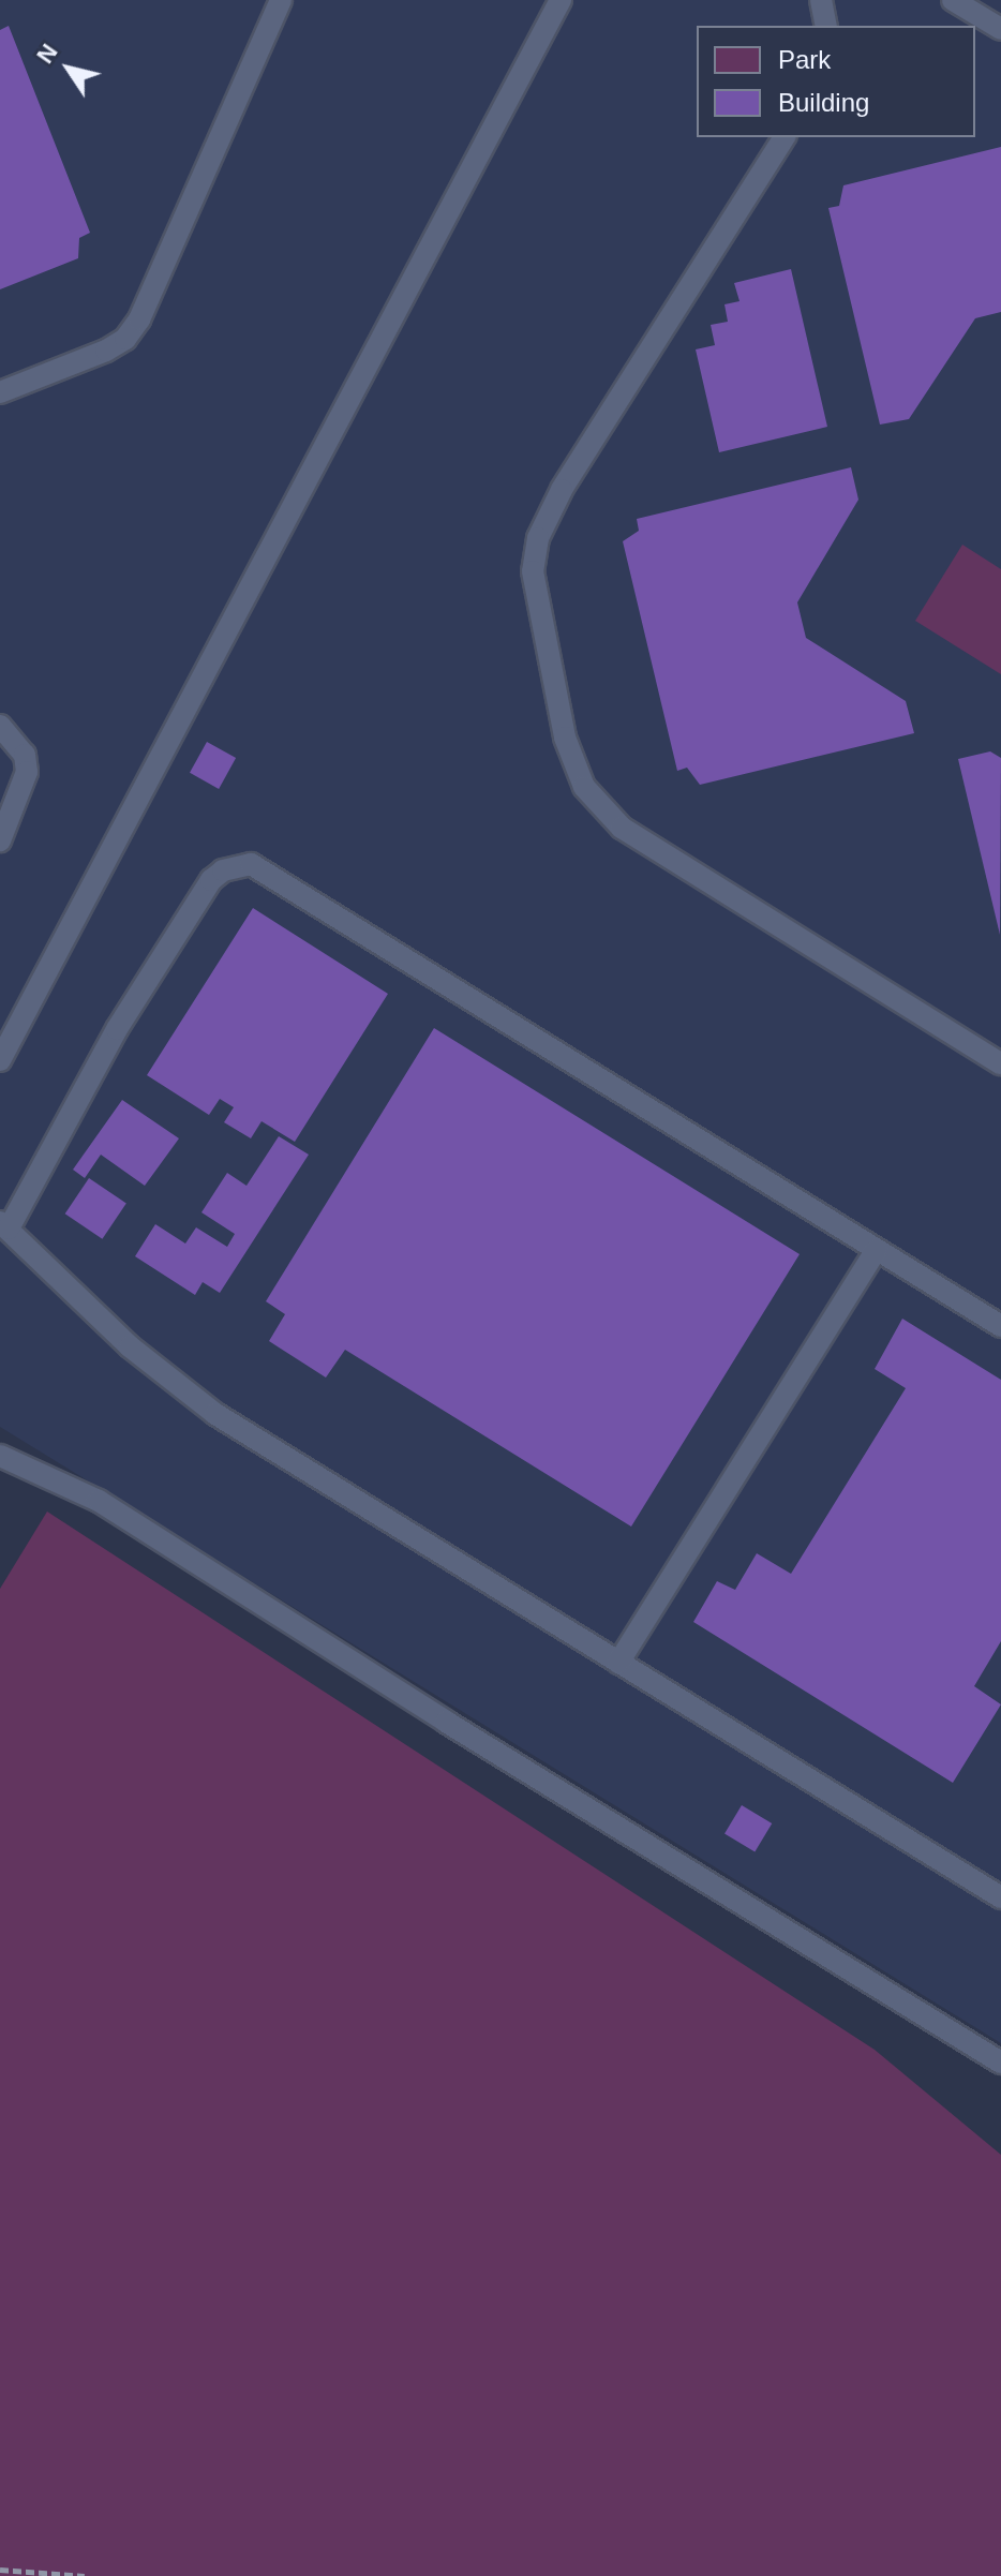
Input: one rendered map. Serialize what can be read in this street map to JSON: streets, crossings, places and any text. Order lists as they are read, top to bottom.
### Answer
{
  "legend": ["Park", "Building"],
  "north": "top left"
}
